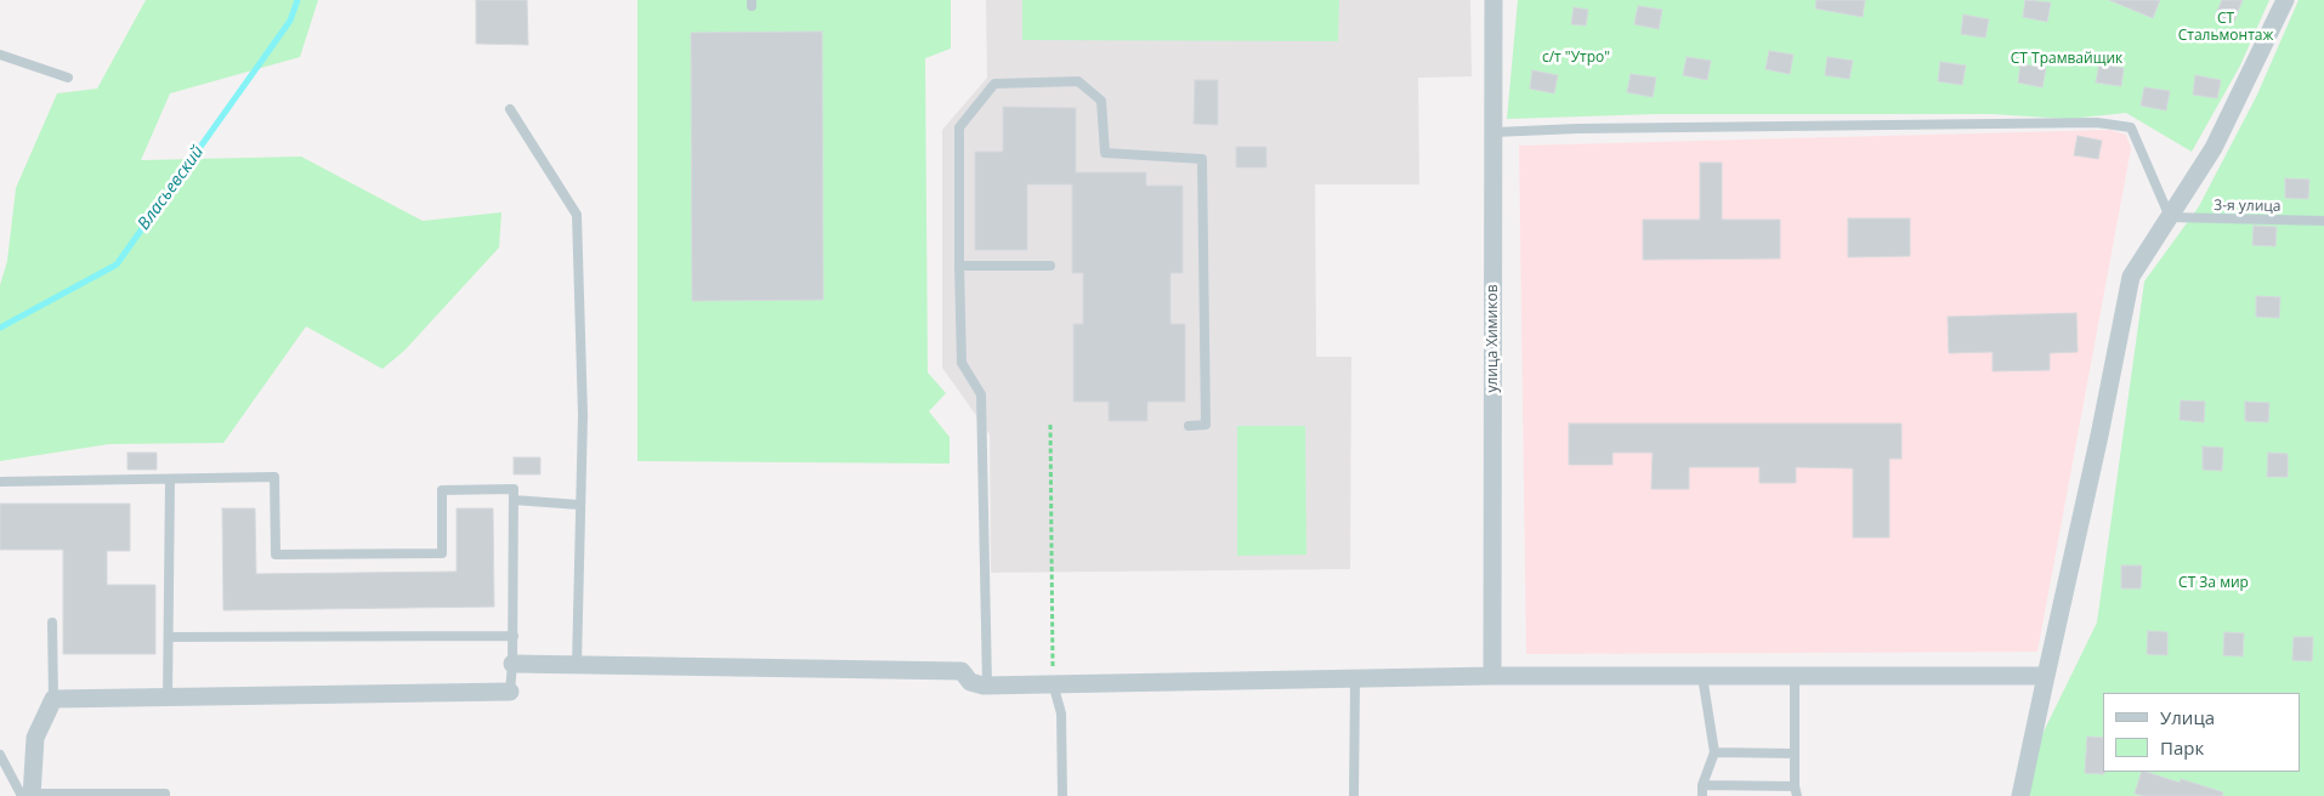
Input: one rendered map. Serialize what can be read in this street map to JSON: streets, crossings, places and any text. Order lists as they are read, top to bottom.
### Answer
{
  "streets": {
    "street": ["улица Химиков"],
    "lane": ["3-я улица"]
  },
  "water": ["Власьевский"],
  "parks": [
    "СТ Стальмонтаж",
    "с/т \"Утро\"",
    "СТ Трамвайщик",
    "СТ За мир"
  ],
  "legend": ["Улица", "Парк"]
}
